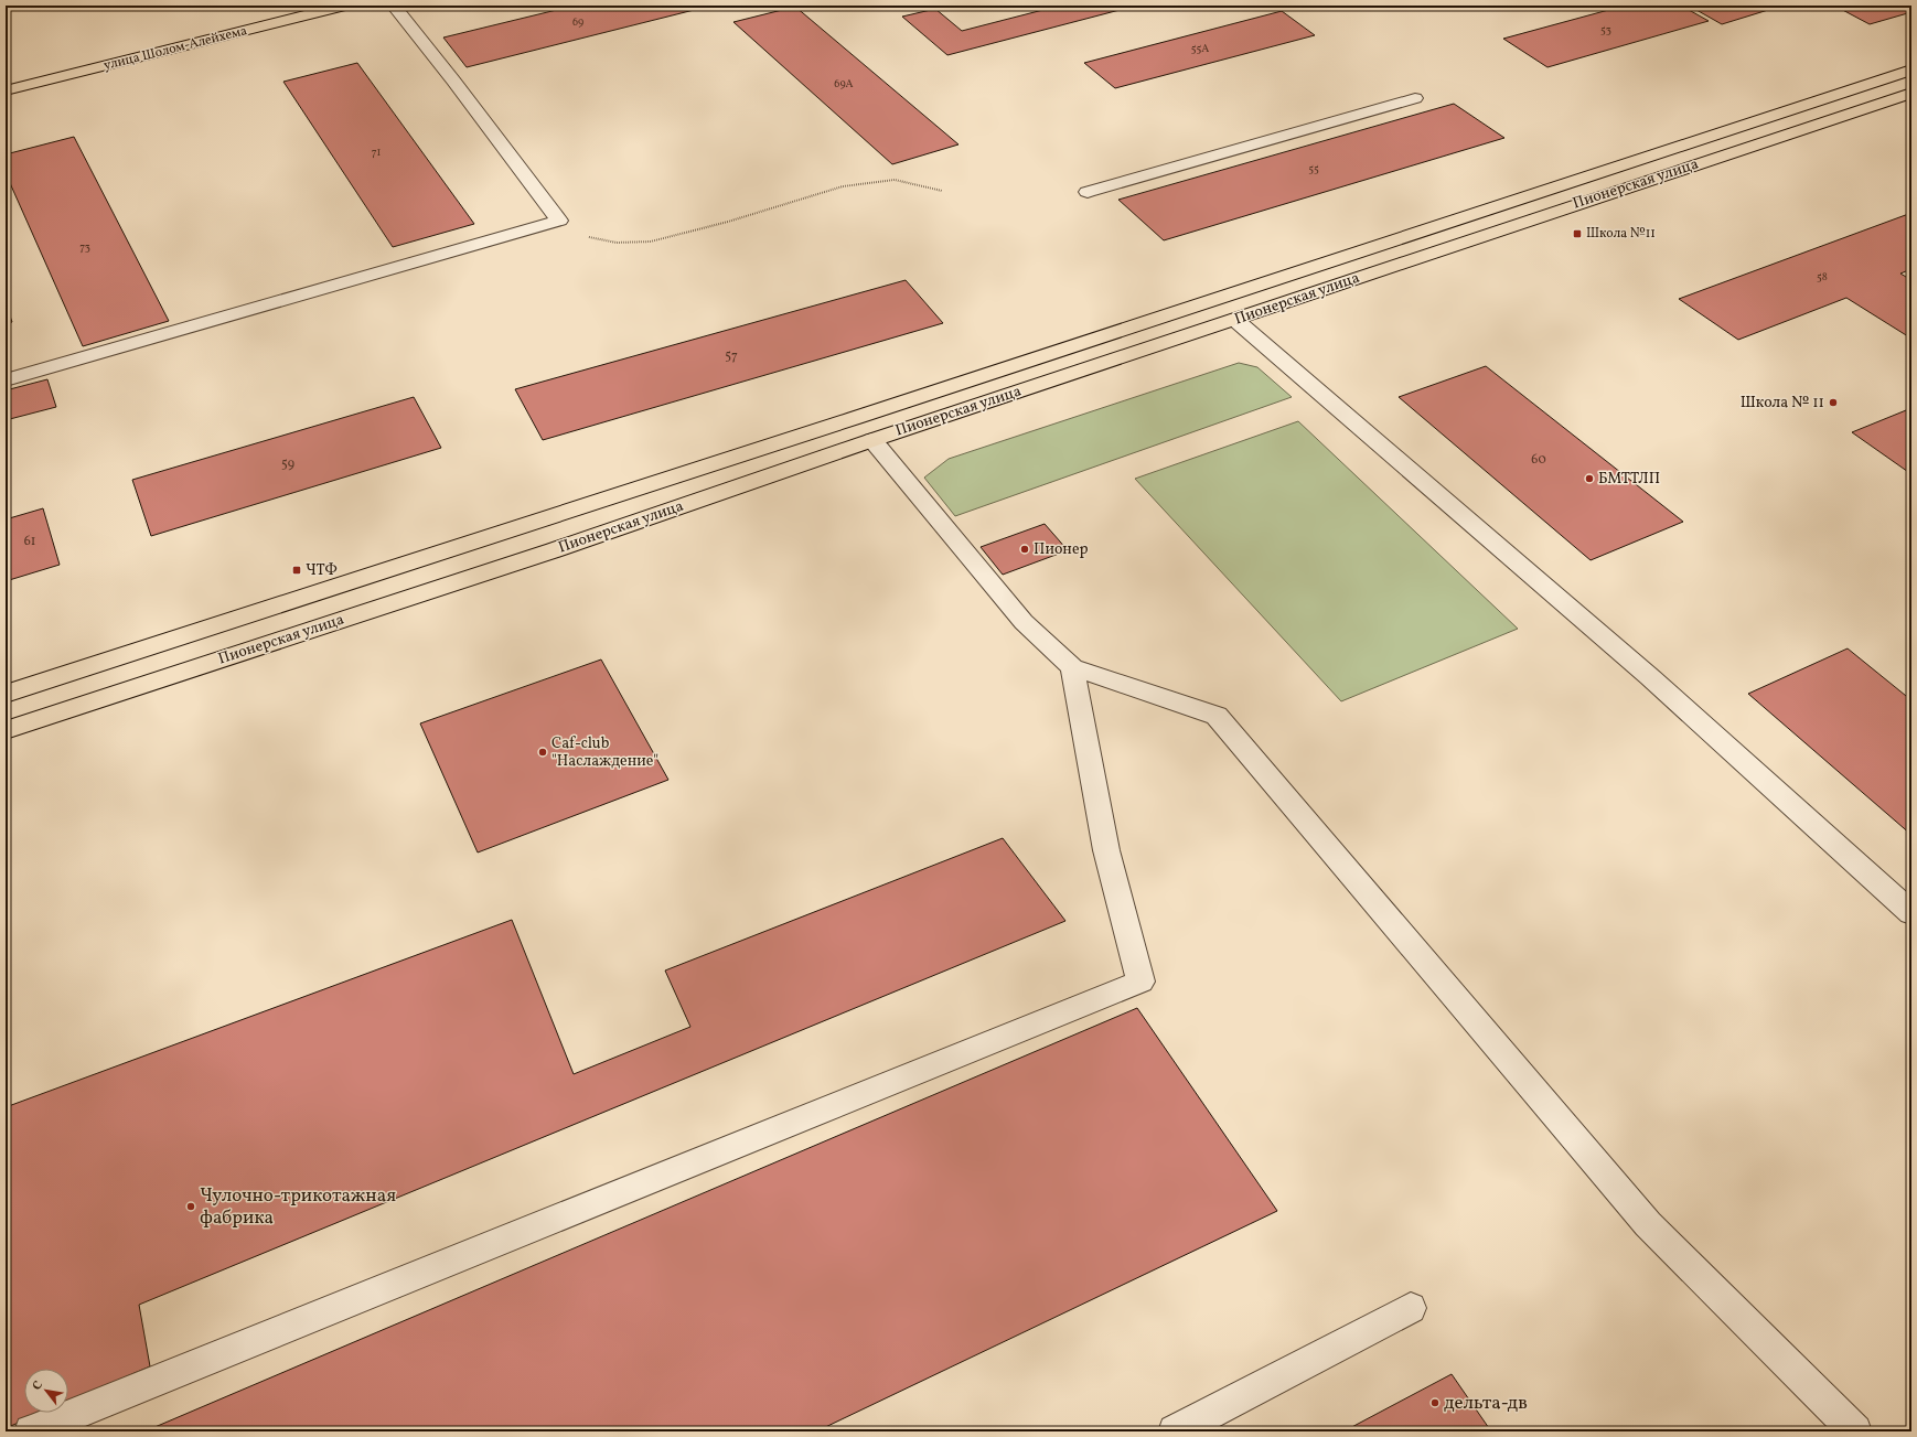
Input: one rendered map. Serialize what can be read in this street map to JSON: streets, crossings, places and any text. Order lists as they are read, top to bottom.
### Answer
{
  "streets": {
    "main road": ["улица Шолом-Алейхема", "Пионерская улица"]
  },
  "places": {
    "transit": ["Школа №11", "ЧТФ"],
    "other": [
      "Школа № 11",
      "БМТТЛП",
      "Пионер",
      "Caf-club \"Наслаждение\"",
      "Чулочно-трикотажная фабрика",
      "дельта-дв"
    ]
  },
  "house_numbers": [
    "69",
    "53",
    "55А",
    "69А",
    "71",
    "55",
    "73",
    "58",
    "57",
    "60",
    "59",
    "61"
  ],
  "north": "top left"
}
